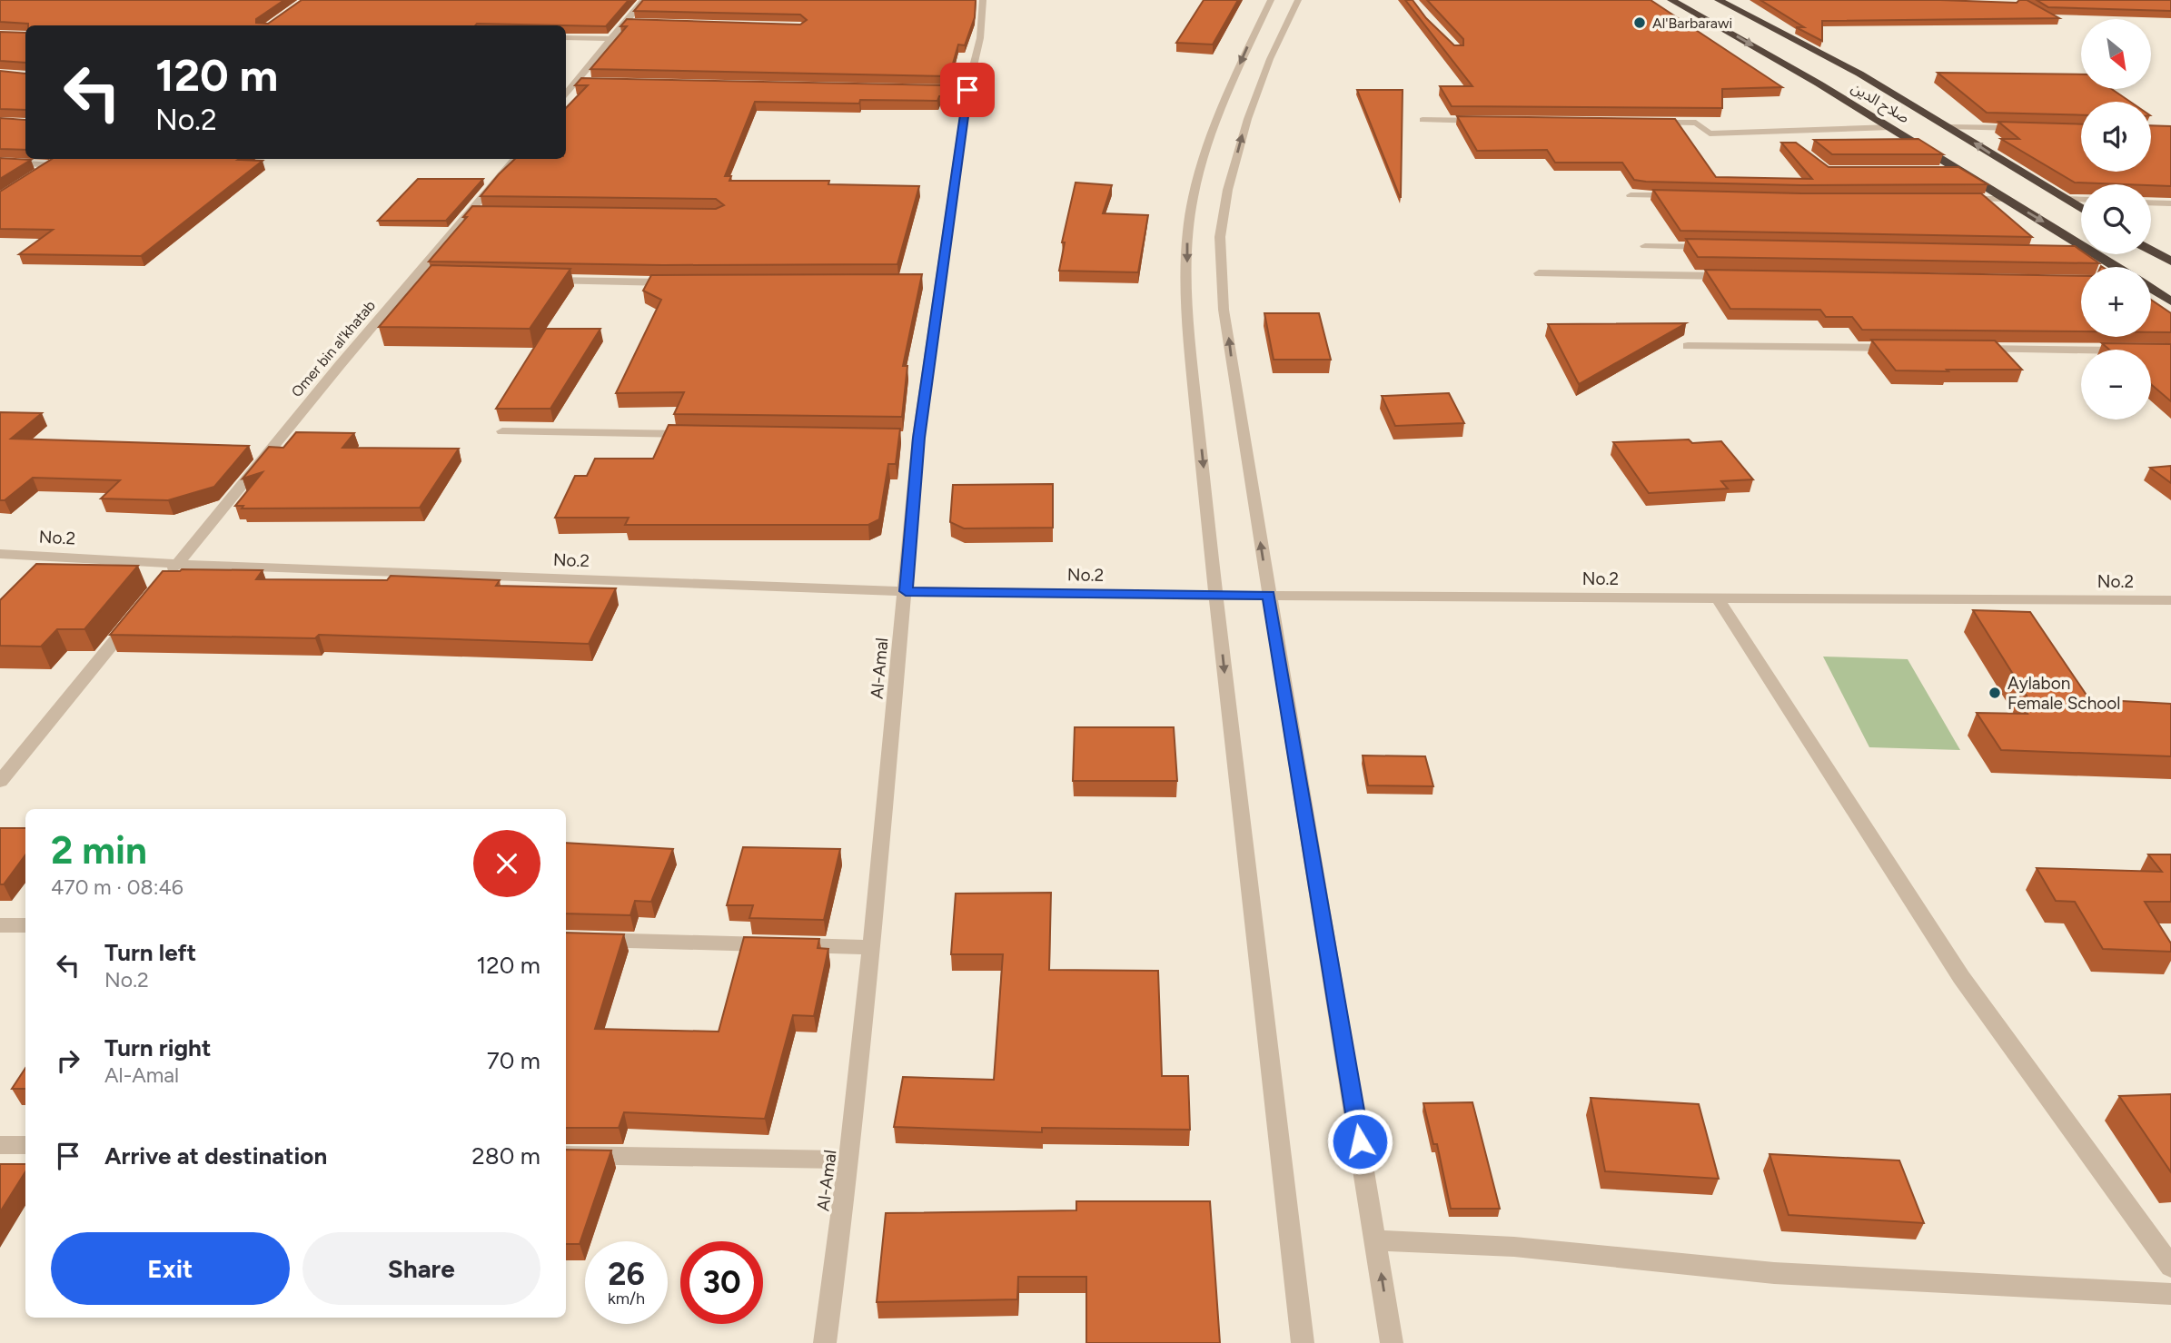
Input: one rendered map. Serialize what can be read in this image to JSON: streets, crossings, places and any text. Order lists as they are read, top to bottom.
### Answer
{
  "streets": {
    "highway": ["صلاح الدين"],
    "street": ["Omer bin al'khatab", "No.2", "Al-Amal"]
  },
  "crossings": [
    ["Omer bin al'khatab", "No.2"],
    ["No.2", "Al-Amal"]
  ],
  "places": ["Al'Barbarawi", "Aylabon Female School"],
  "north": "bottom right",
  "page": {
    "map_buttons": ["+", "−"],
    "turn": ["120 m", "No.2"],
    "heading": ["2 min", "470 m · 08:46"],
    "list": [
      {
        "name": "Turn left",
        "note": "No.2",
        "value": "120 m"
      },
      {
        "name": "Turn right",
        "note": "Al-Amal",
        "value": "70 m"
      },
      {
        "name": "Arrive at destination",
        "value": "280 m"
      }
    ],
    "buttons": ["Exit", "Share"],
    "speed": "26 km/h",
    "limit": "30"
  }
}
